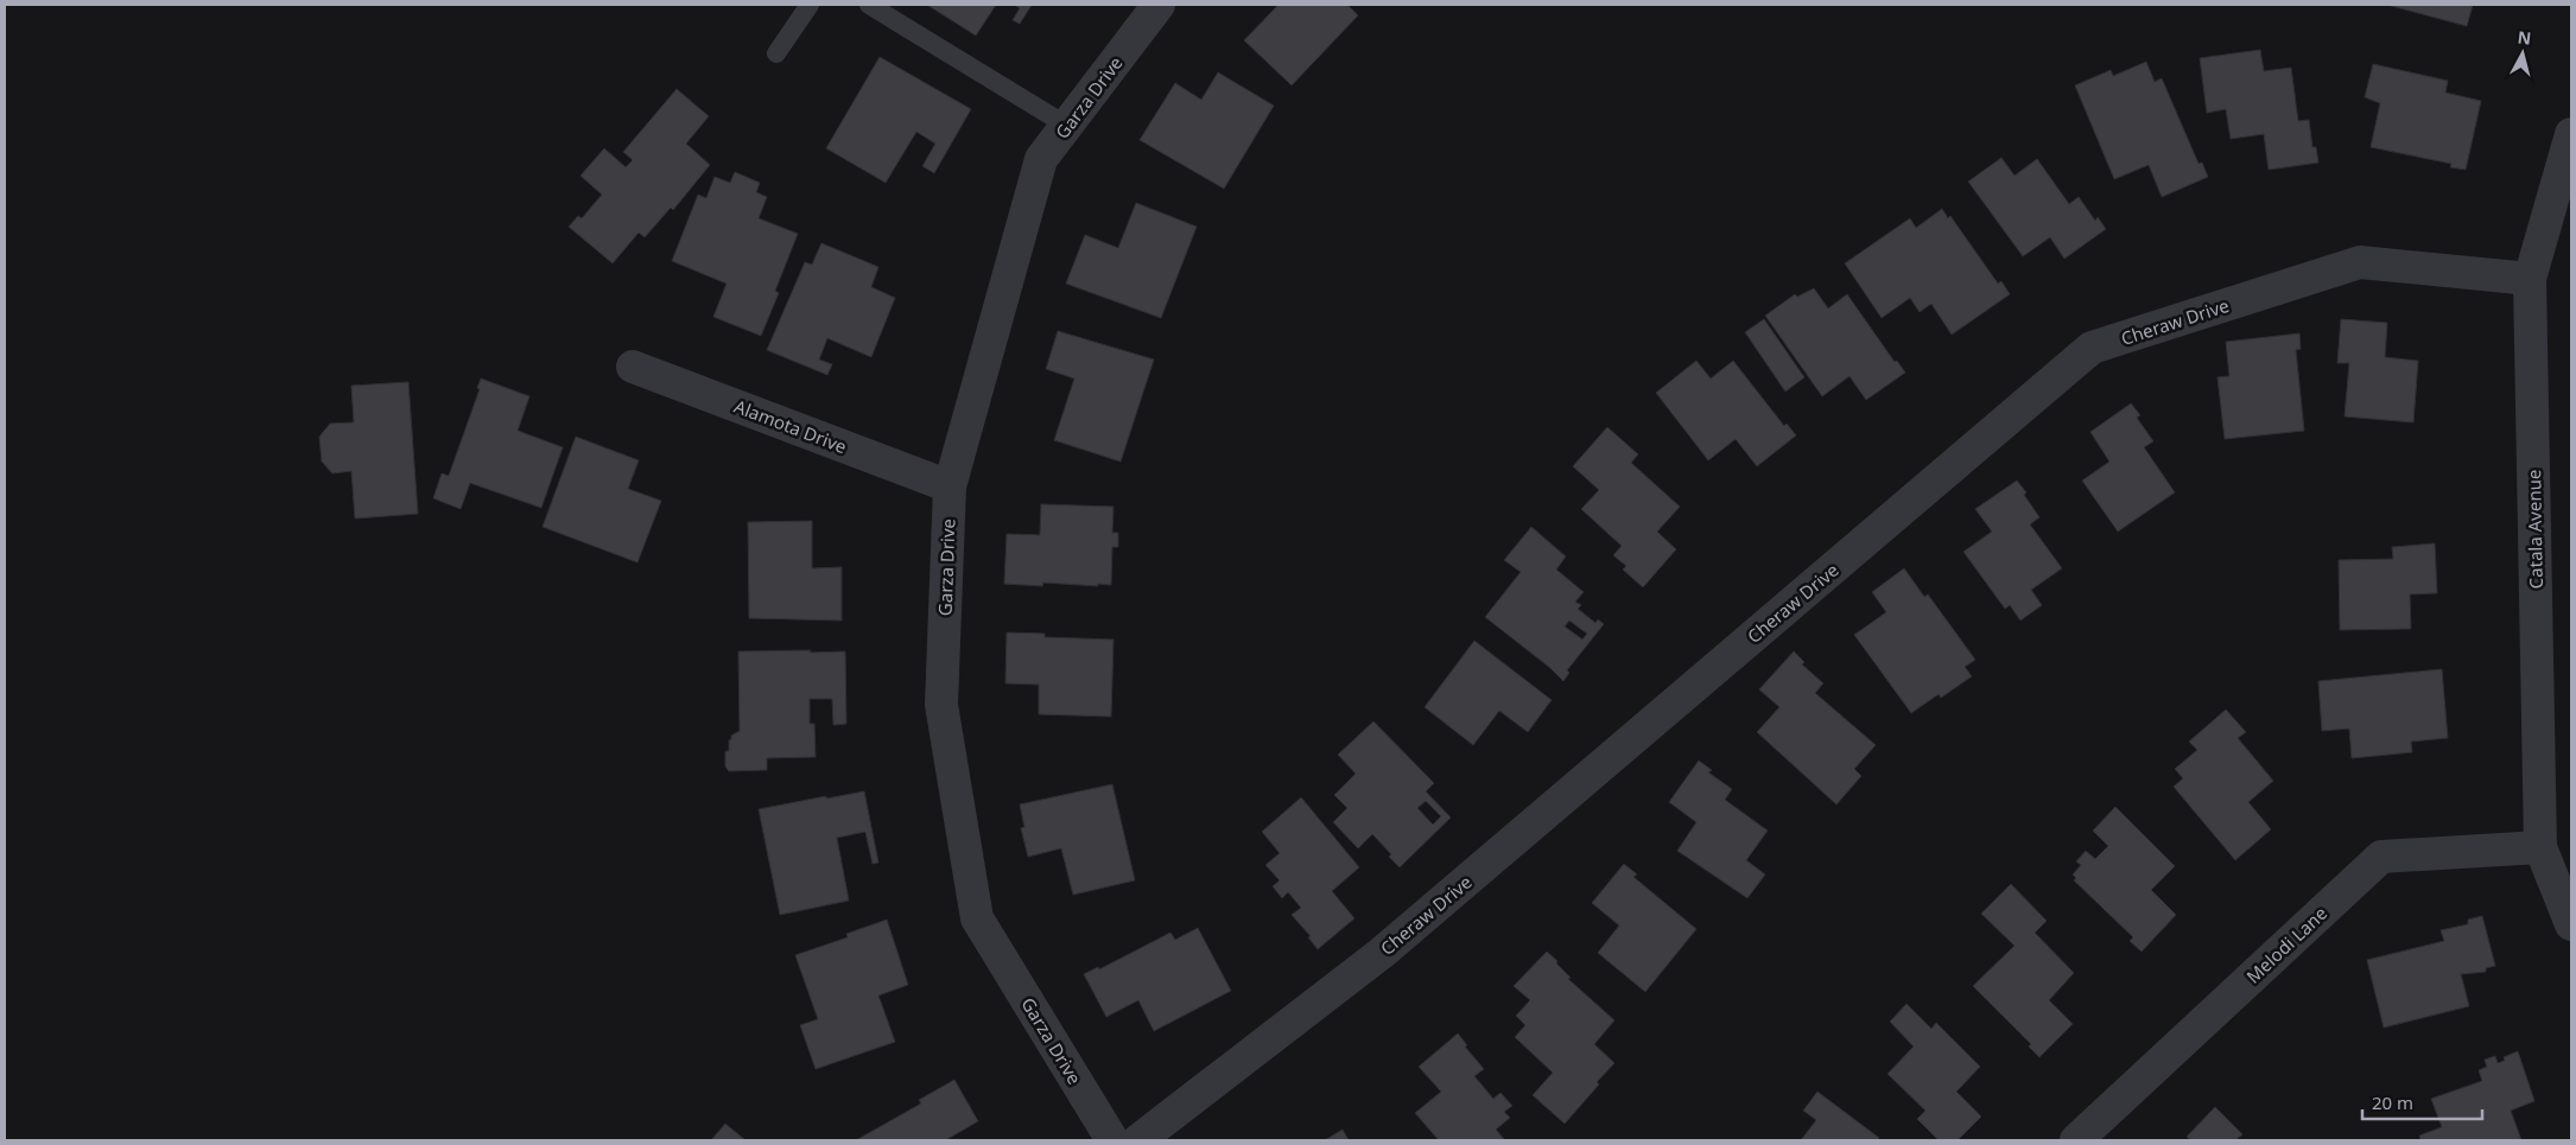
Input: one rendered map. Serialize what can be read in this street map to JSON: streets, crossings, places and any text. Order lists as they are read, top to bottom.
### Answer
{
  "streets": {
    "street": [
      "Garza Drive",
      "Cheraw Drive",
      "Alamota Drive",
      "Catala Avenue",
      "Melodi Lane"
    ]
  },
  "crossings": [
    ["Garza Drive", "Alamota Drive"],
    ["Cheraw Drive", "Catala Avenue"],
    ["Catala Avenue", "Melodi Lane"]
  ],
  "scale_bar": "20 m",
  "north": "top"
}
